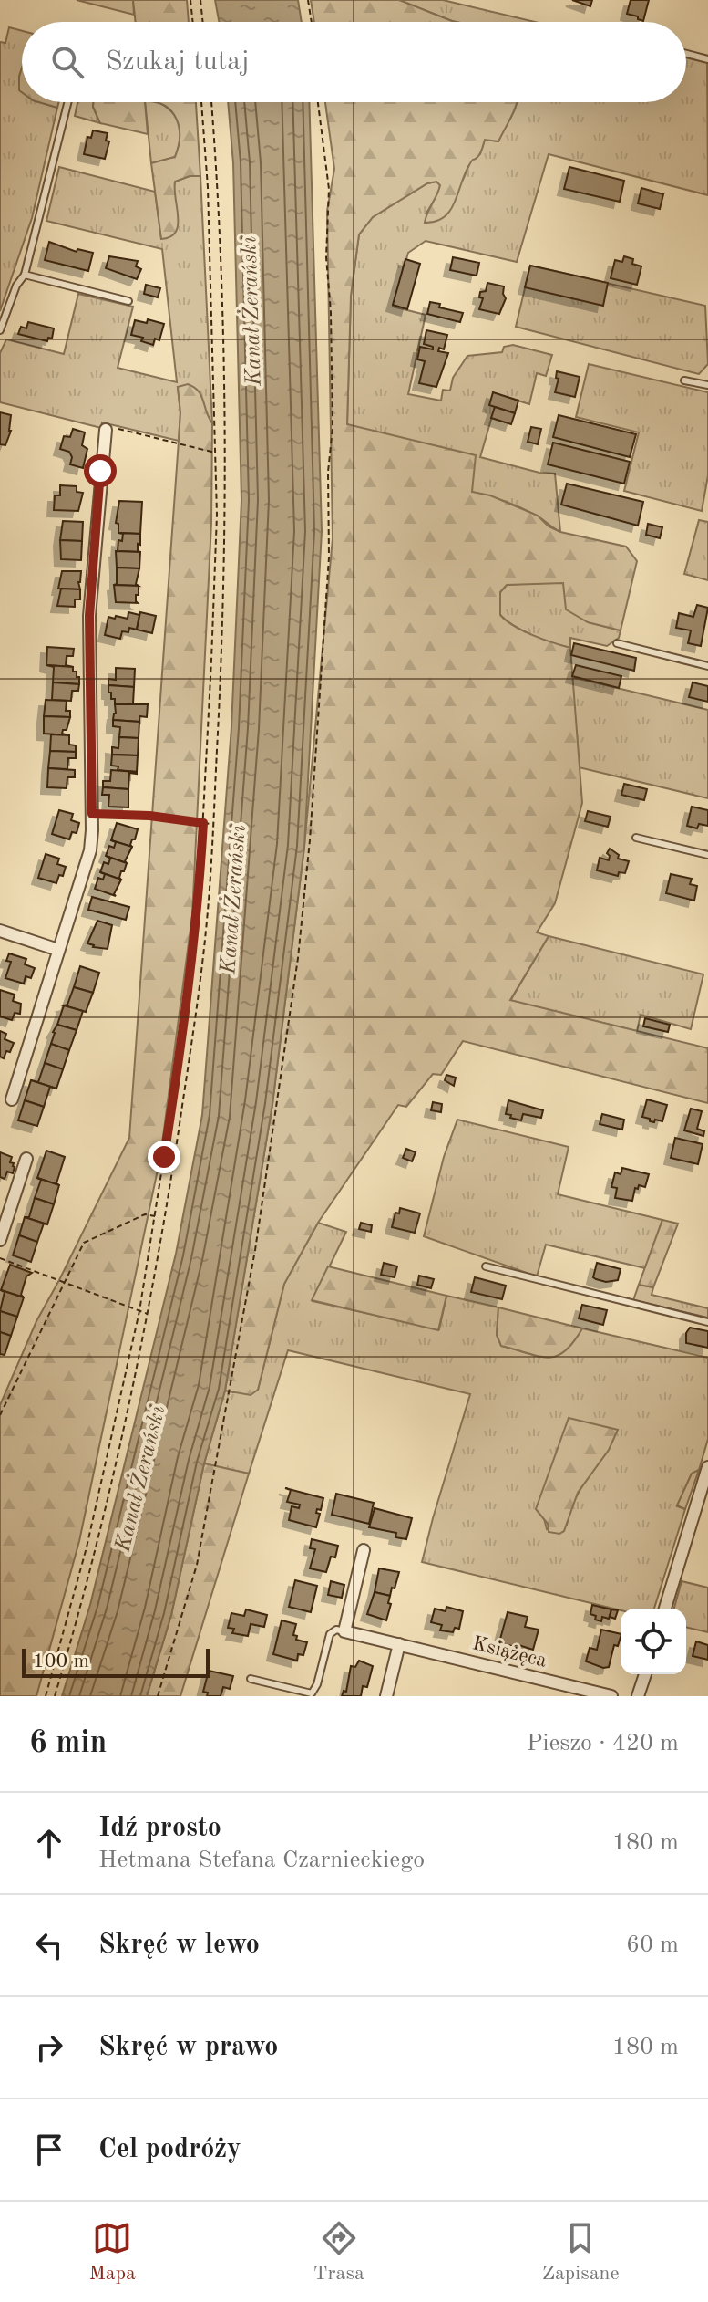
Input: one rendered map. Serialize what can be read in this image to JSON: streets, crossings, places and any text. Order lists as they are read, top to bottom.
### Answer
{
  "streets": {
    "street": ["Książęca"]
  },
  "water": ["Kanał Żerański"],
  "scale_bar": "100 m",
  "page": {
    "search": "Szukaj tutaj",
    "scale": "100 m",
    "heading": ["6 min", "Pieszo · 420 m"],
    "list": [
      ["Idź prosto", "Hetmana Stefana Czarnieckiego", "180 m"],
      ["Skręć w lewo", "60 m"],
      ["Skręć w prawo", "180 m"],
      "Cel podróży"
    ],
    "nav": ["Mapa", "Trasa", "Zapisane"]
  }
}
